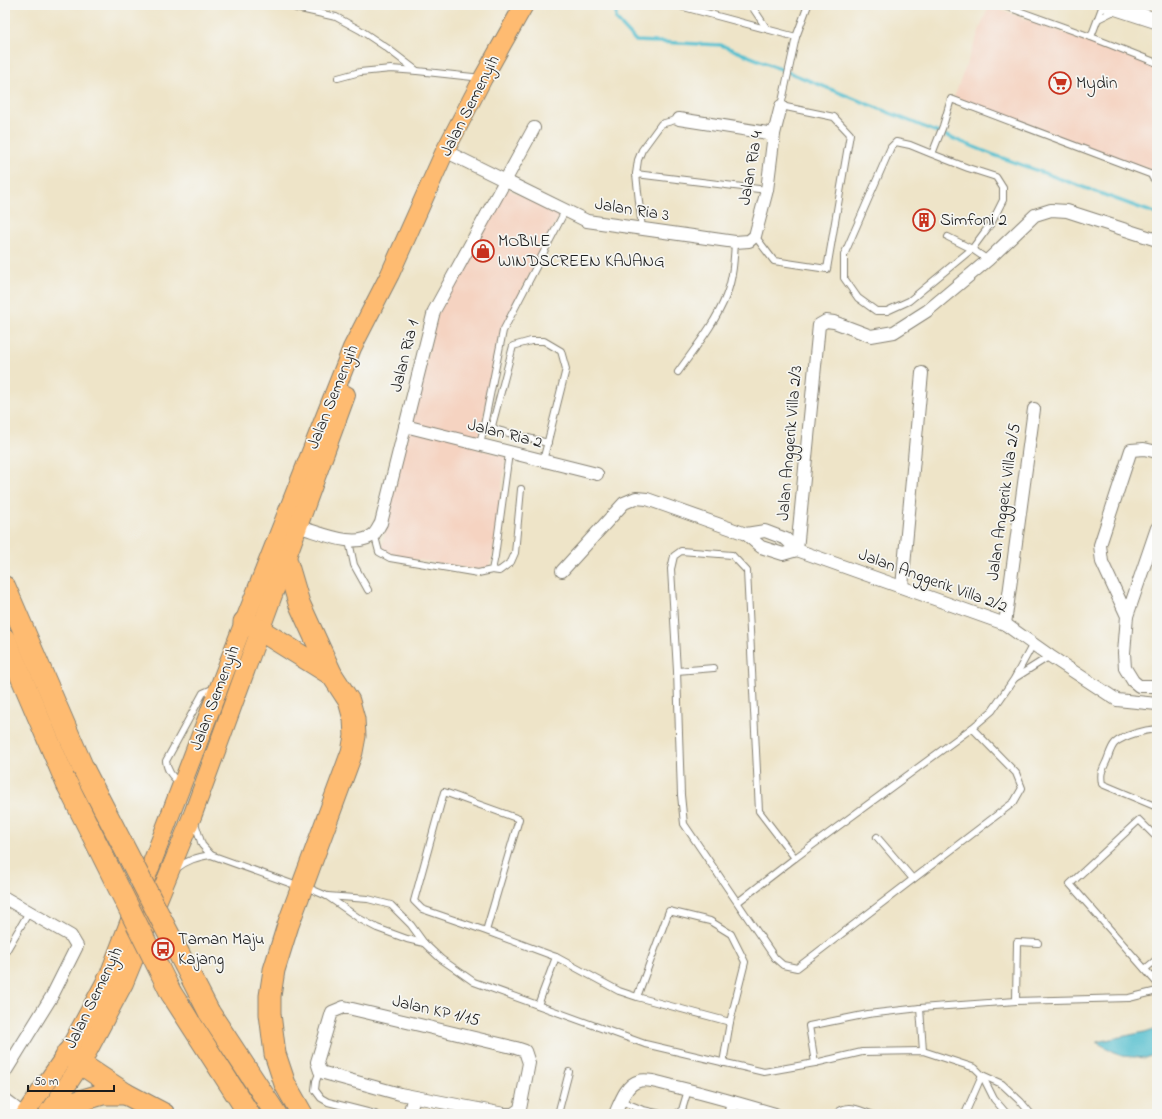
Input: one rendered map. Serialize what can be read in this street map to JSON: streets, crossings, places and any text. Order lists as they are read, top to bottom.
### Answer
{
  "streets": {
    "main road": ["Jalan Semenyih"],
    "street": [
      "Jalan Ria 4",
      "Jalan Ria 3",
      "Jalan Ria 1",
      "Jalan Ria 2",
      "Jalan Anggerik Villa 2/3",
      "Jalan Anggerik Villa 2/5",
      "Jalan Anggerik Villa 2/2",
      "Jalan KP 1/15"
    ]
  },
  "crossings": [
    ["Jalan Semenyih", "Jalan Ria 3"],
    ["Jalan Ria 4", "Jalan Ria 3"],
    ["Jalan Ria 3", "Jalan Ria 1"],
    ["Jalan Ria 1", "Jalan Ria 2"],
    ["Jalan Anggerik Villa 2/3", "Jalan Anggerik Villa 2/2"],
    ["Jalan Anggerik Villa 2/5", "Jalan Anggerik Villa 2/2"]
  ],
  "places": {
    "supermarket": ["Mydin"],
    "building": ["Simfoni 2"],
    "shop": ["MOBILE WINDSCREEN KAJANG"],
    "bus stop": ["Taman Maju Kajang"]
  },
  "scale_bar": "50 m"
}
